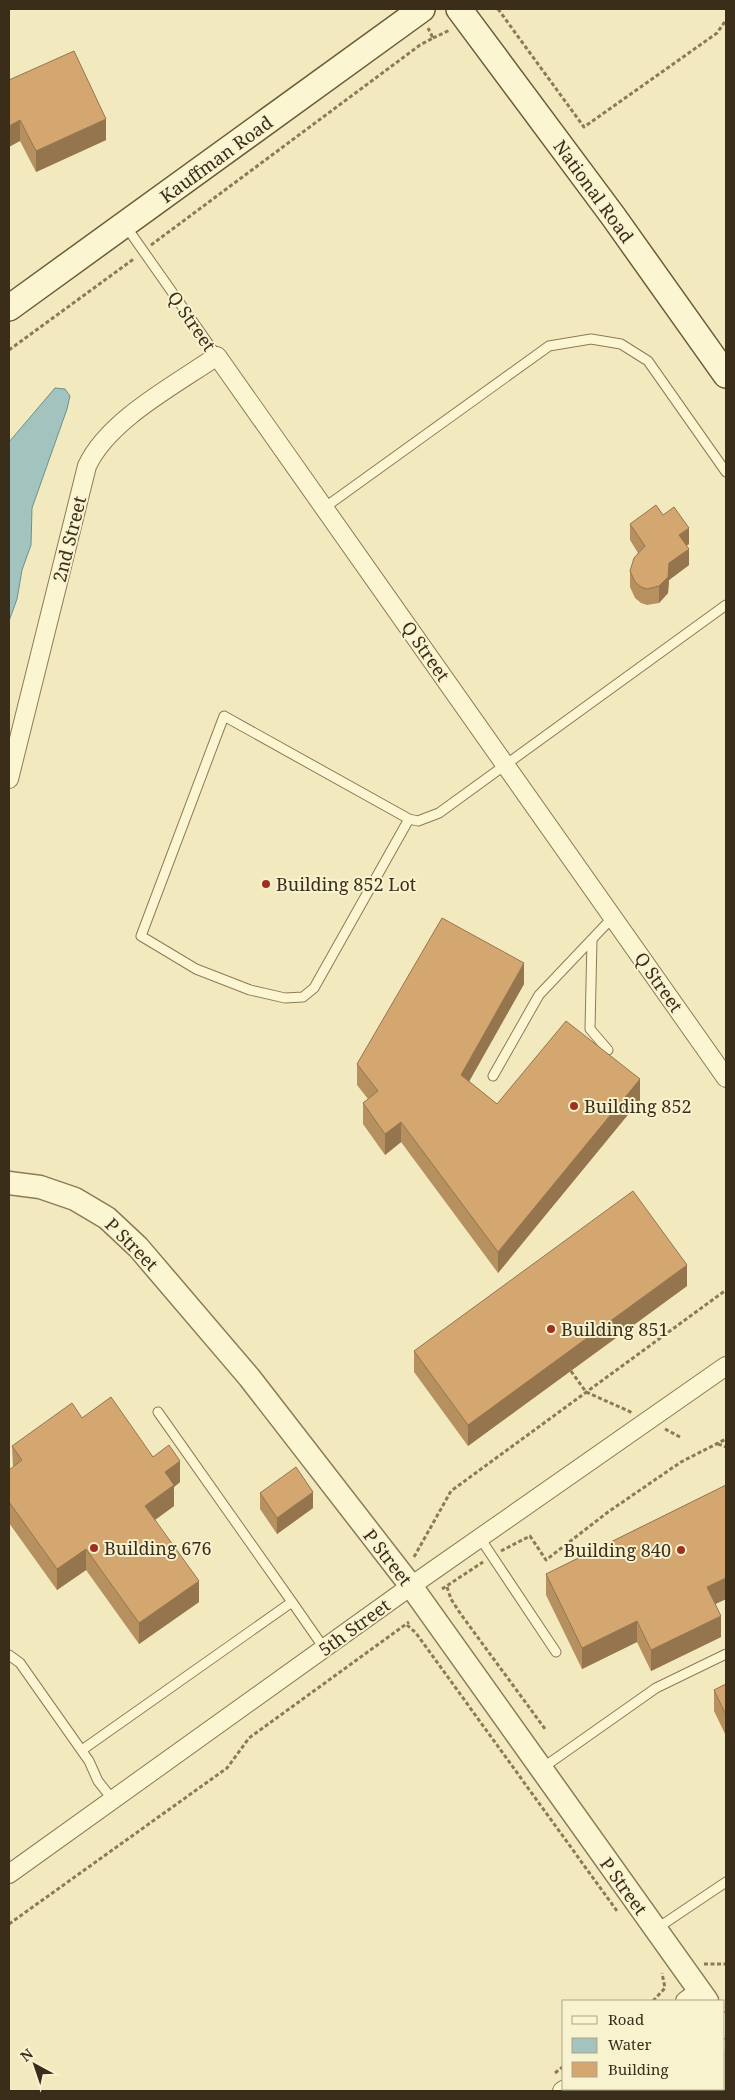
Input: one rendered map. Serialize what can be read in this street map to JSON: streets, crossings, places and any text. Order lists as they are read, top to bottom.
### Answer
{
  "streets": {
    "main road": ["Kauffman Road", "National Road"],
    "street": [
      "Q Street",
      "2nd Street",
      "P Street",
      "5th Street"
    ]
  },
  "crossings": [
    ["Kauffman Road", "Q Street"],
    ["Q Street", "2nd Street"],
    ["P Street", "5th Street"]
  ],
  "places": [
    "Building 852 Lot",
    "Building 852",
    "Building 851",
    "Building 676",
    "Building 840"
  ],
  "legend": ["Road", "Water", "Building"],
  "north": "top left"
}
